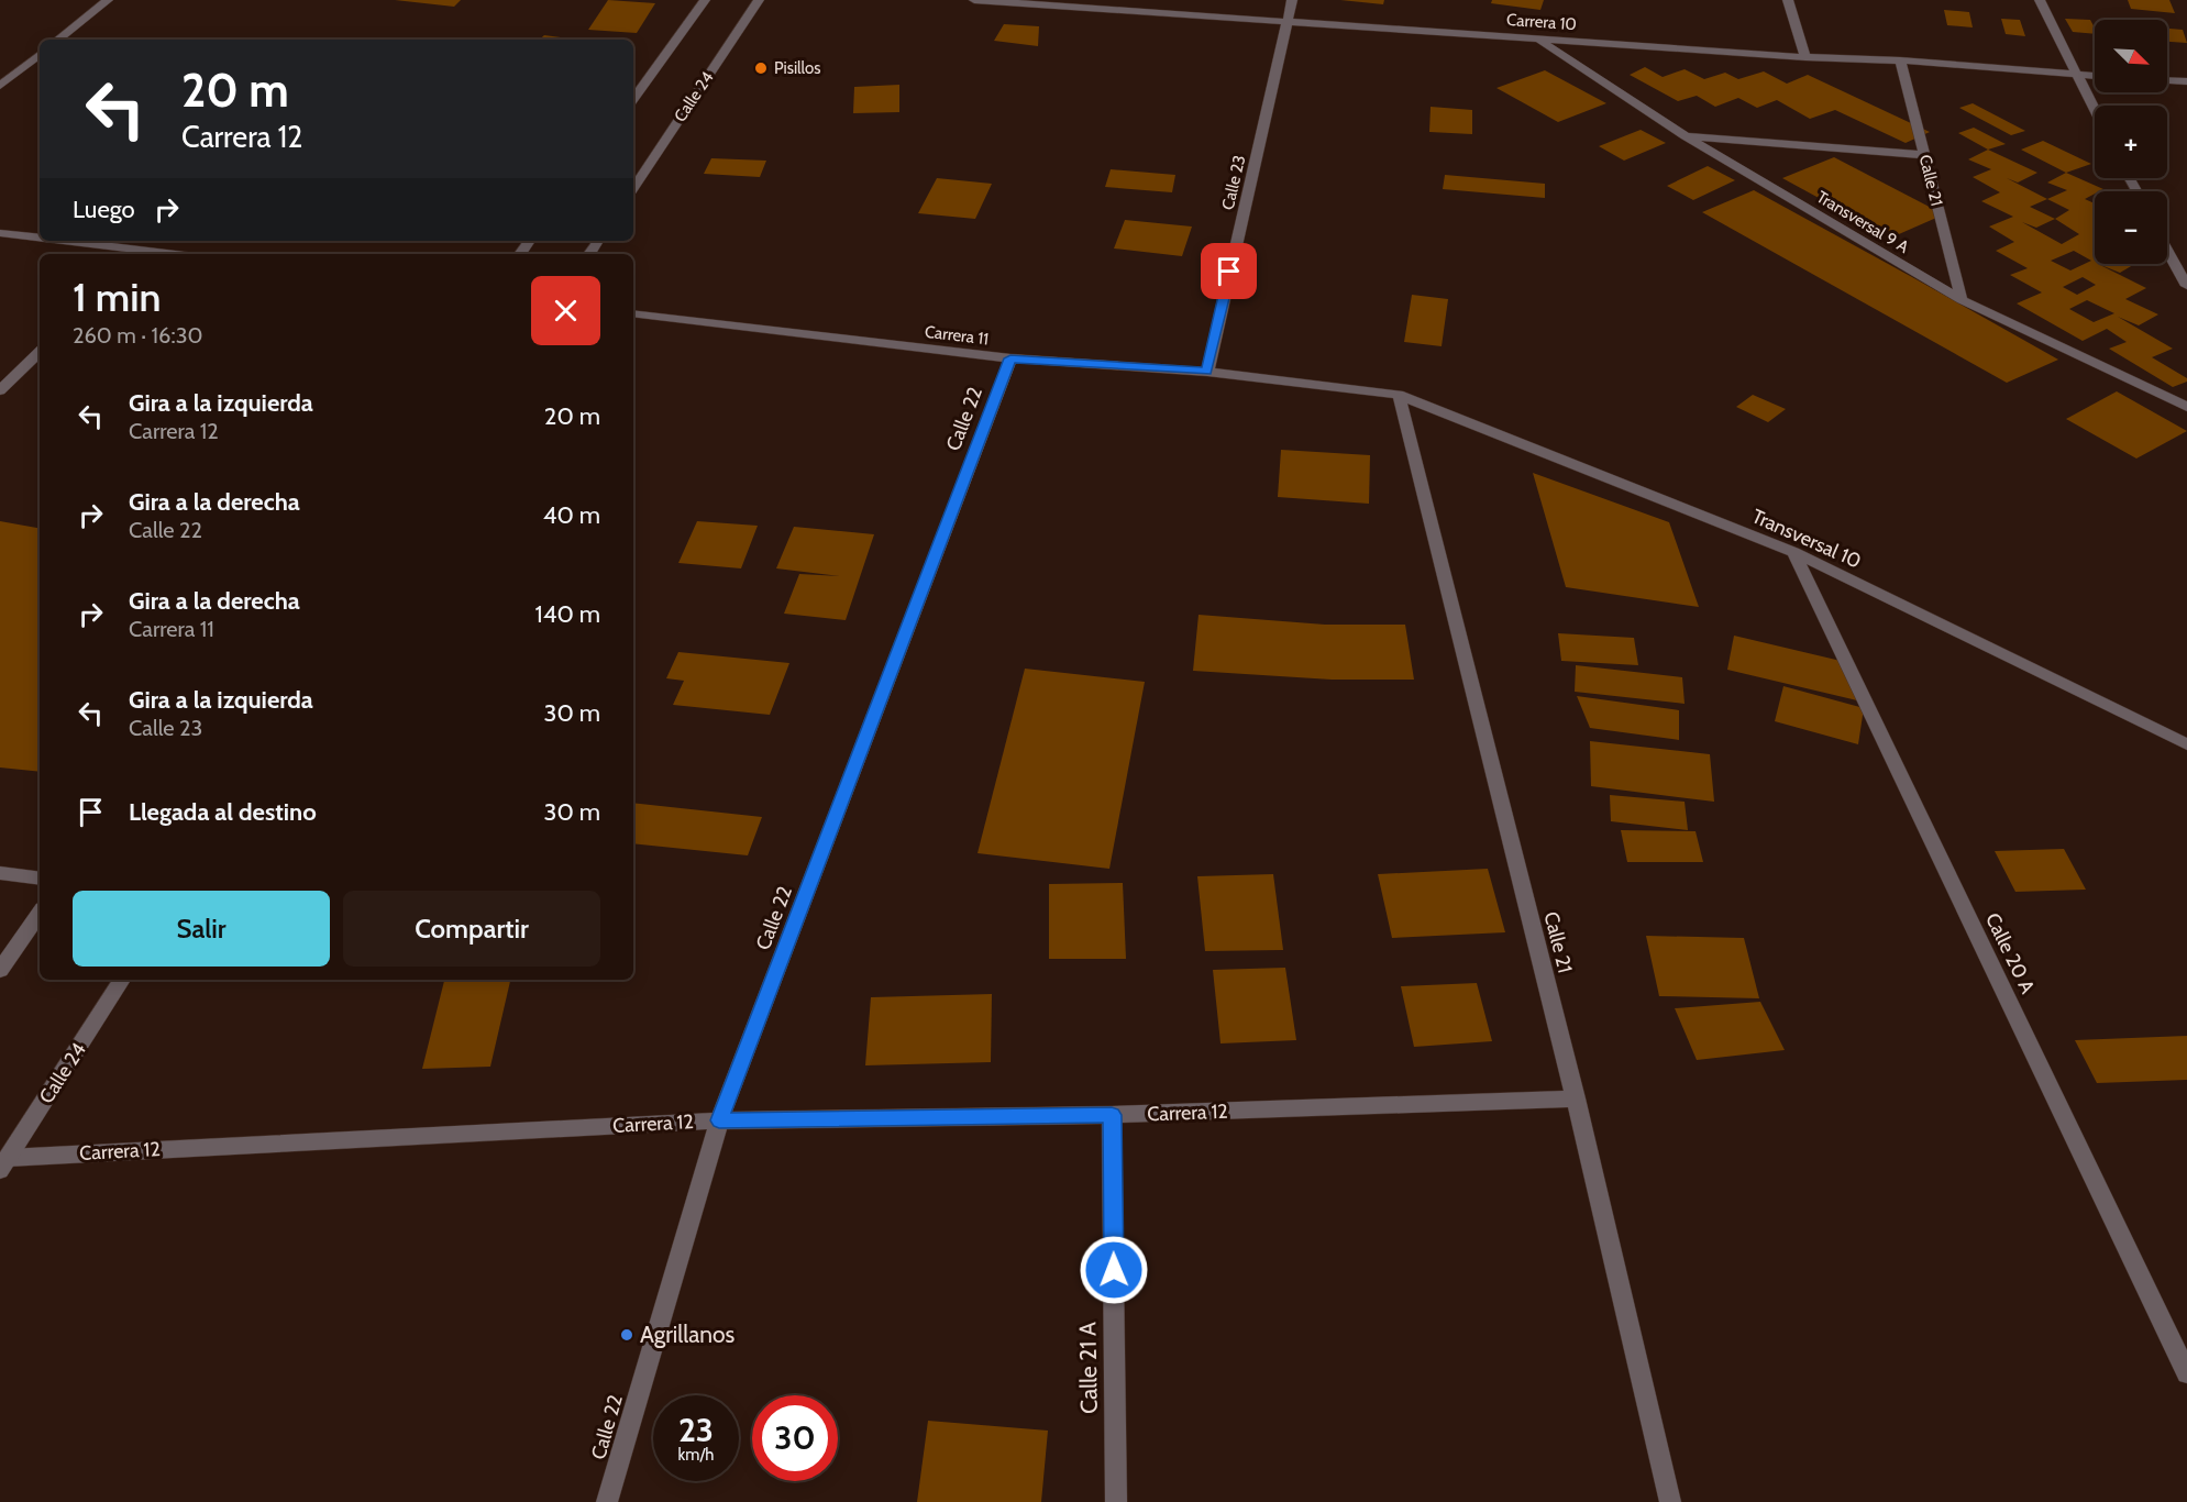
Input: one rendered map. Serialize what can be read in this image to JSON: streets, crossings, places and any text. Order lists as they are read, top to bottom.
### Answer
{
  "streets": {
    "street": [
      "Carrera 10",
      "Calle 24",
      "Calle 21",
      "Calle 23",
      "Transversal 9 A",
      "Carrera 11",
      "Calle 22",
      "Transversal 10",
      "Calle 20 A",
      "Carrera 12",
      "Calle 21 A"
    ]
  },
  "crossings": [
    ["Carrera 10", "Calle 21"],
    ["Carrera 10", "Calle 23"],
    ["Carrera 10", "Transversal 9 A"],
    ["Calle 24", "Carrera 12"],
    ["Calle 21", "Transversal 9 A"],
    ["Calle 21", "Carrera 11"],
    ["Calle 21", "Transversal 10"],
    ["Calle 21", "Carrera 12"],
    ["Calle 23", "Carrera 11"],
    ["Carrera 11", "Calle 22"],
    ["Carrera 11", "Transversal 10"],
    ["Calle 22", "Carrera 12"],
    ["Transversal 10", "Calle 20 A"],
    ["Carrera 12", "Calle 21 A"]
  ],
  "places": ["Pisillos", "Agrillanos"],
  "north": "bottom right",
  "page": {
    "map_buttons": ["+", "−"],
    "turn": ["20 m", "Carrera 12"],
    "then": "Luego",
    "heading": ["1 min", "260 m · 16:30"],
    "list": [
      {
        "name": "Gira a la izquierda",
        "note": "Carrera 12",
        "value": "20 m"
      },
      {
        "name": "Gira a la derecha",
        "note": "Calle 22",
        "value": "40 m"
      },
      {
        "name": "Gira a la derecha",
        "note": "Carrera 11",
        "value": "140 m"
      },
      {
        "name": "Gira a la izquierda",
        "note": "Calle 23",
        "value": "30 m"
      },
      {
        "name": "Llegada al destino",
        "value": "30 m"
      }
    ],
    "buttons": ["Salir", "Compartir"],
    "speed": "23 km/h",
    "limit": "30"
  }
}
